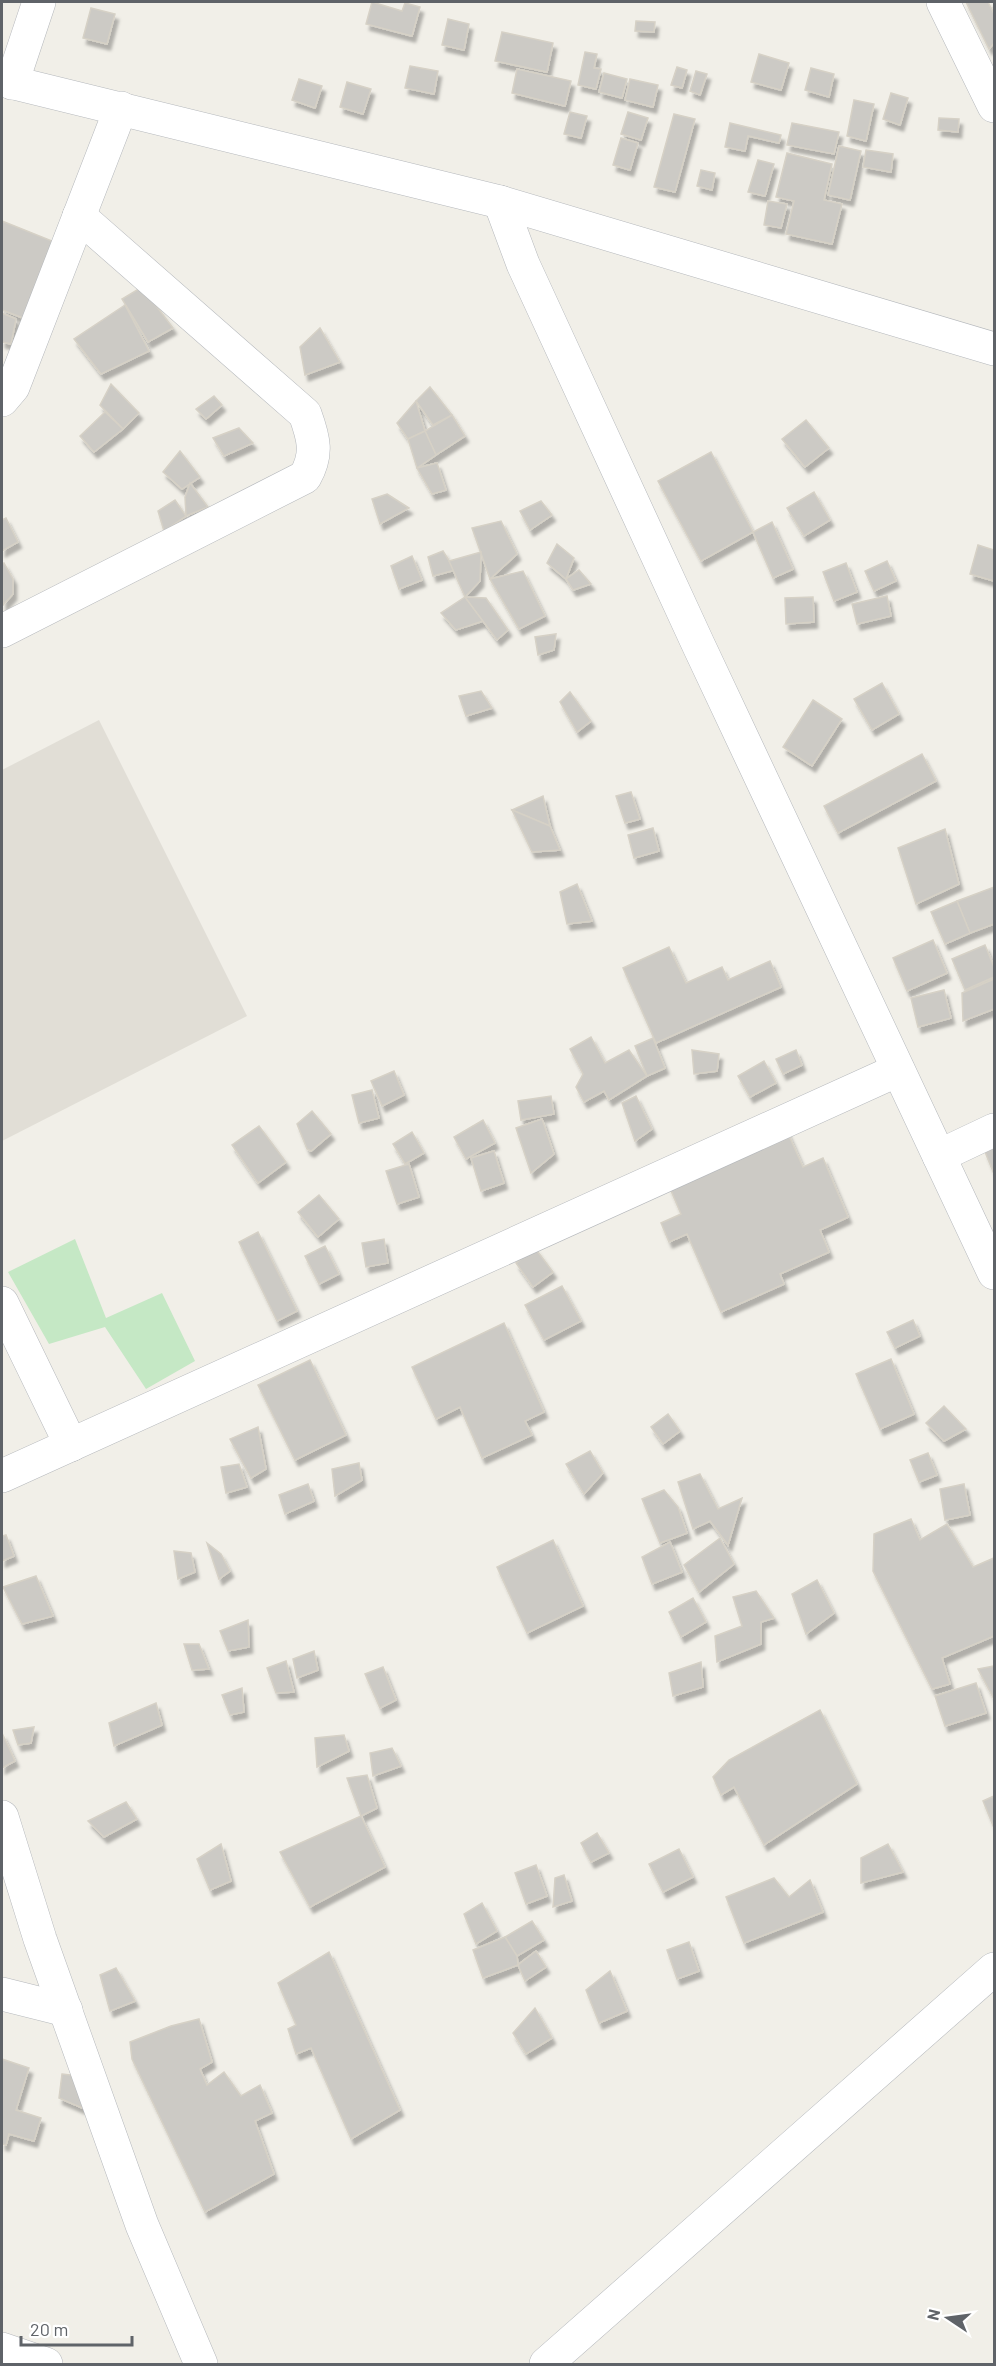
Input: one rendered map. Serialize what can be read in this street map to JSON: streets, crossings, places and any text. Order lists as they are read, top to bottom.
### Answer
{
  "scale_bar": "20 m",
  "north": "left"
}
